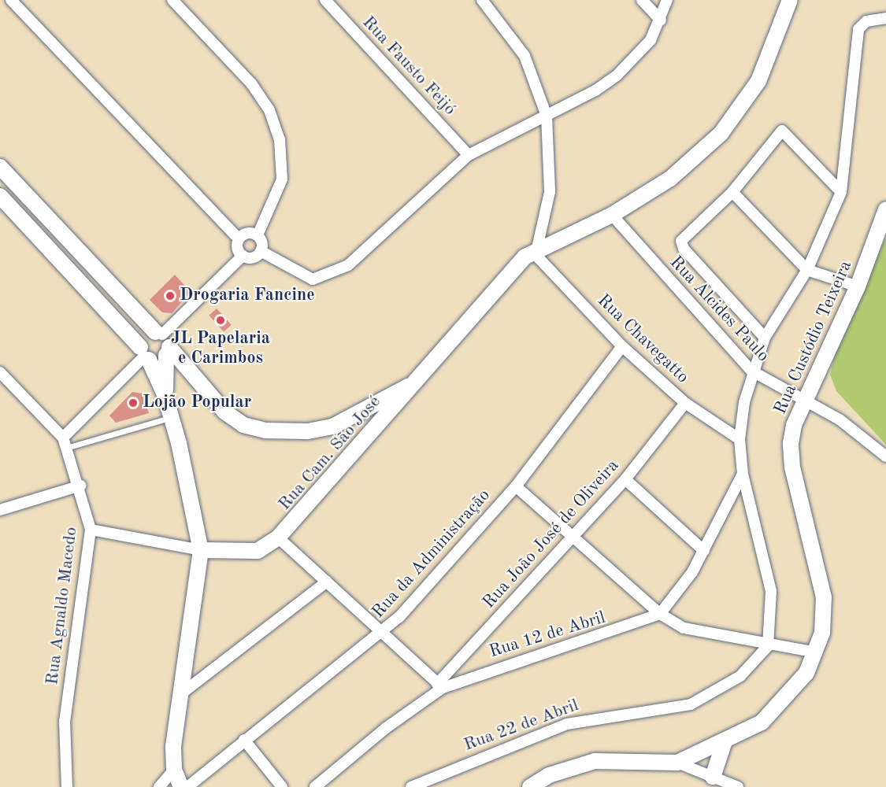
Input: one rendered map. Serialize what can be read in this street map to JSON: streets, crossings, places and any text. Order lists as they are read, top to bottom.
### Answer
{
  "streets": {
    "street": [
      "Rua Fausto Feijó",
      "Rua Alcides Paulo",
      "Rua Custódio Teixeira",
      "Rua Chavegatto",
      "Rua Cam. São José",
      "Rua João José de Oliveira",
      "Rua da Administração",
      "Rua Agnaldo Macedo",
      "Rua 12 de Abril",
      "Rua 22 de Abril"
    ]
  },
  "crossings": [
    ["Rua Alcides Paulo", "Rua Custódio Teixeira"],
    ["Rua Chavegatto", "Rua Cam. São José"],
    ["Rua Chavegatto", "Rua João José de Oliveira"],
    ["Rua Chavegatto", "Rua da Administração"],
    ["Rua Cam. São José", "Rua Agnaldo Macedo"],
    ["Rua João José de Oliveira", "Rua 12 de Abril"]
  ],
  "places": ["Drogaria Fancine", "JL Papelaria e Carimbos", "Lojão Popular"]
}
